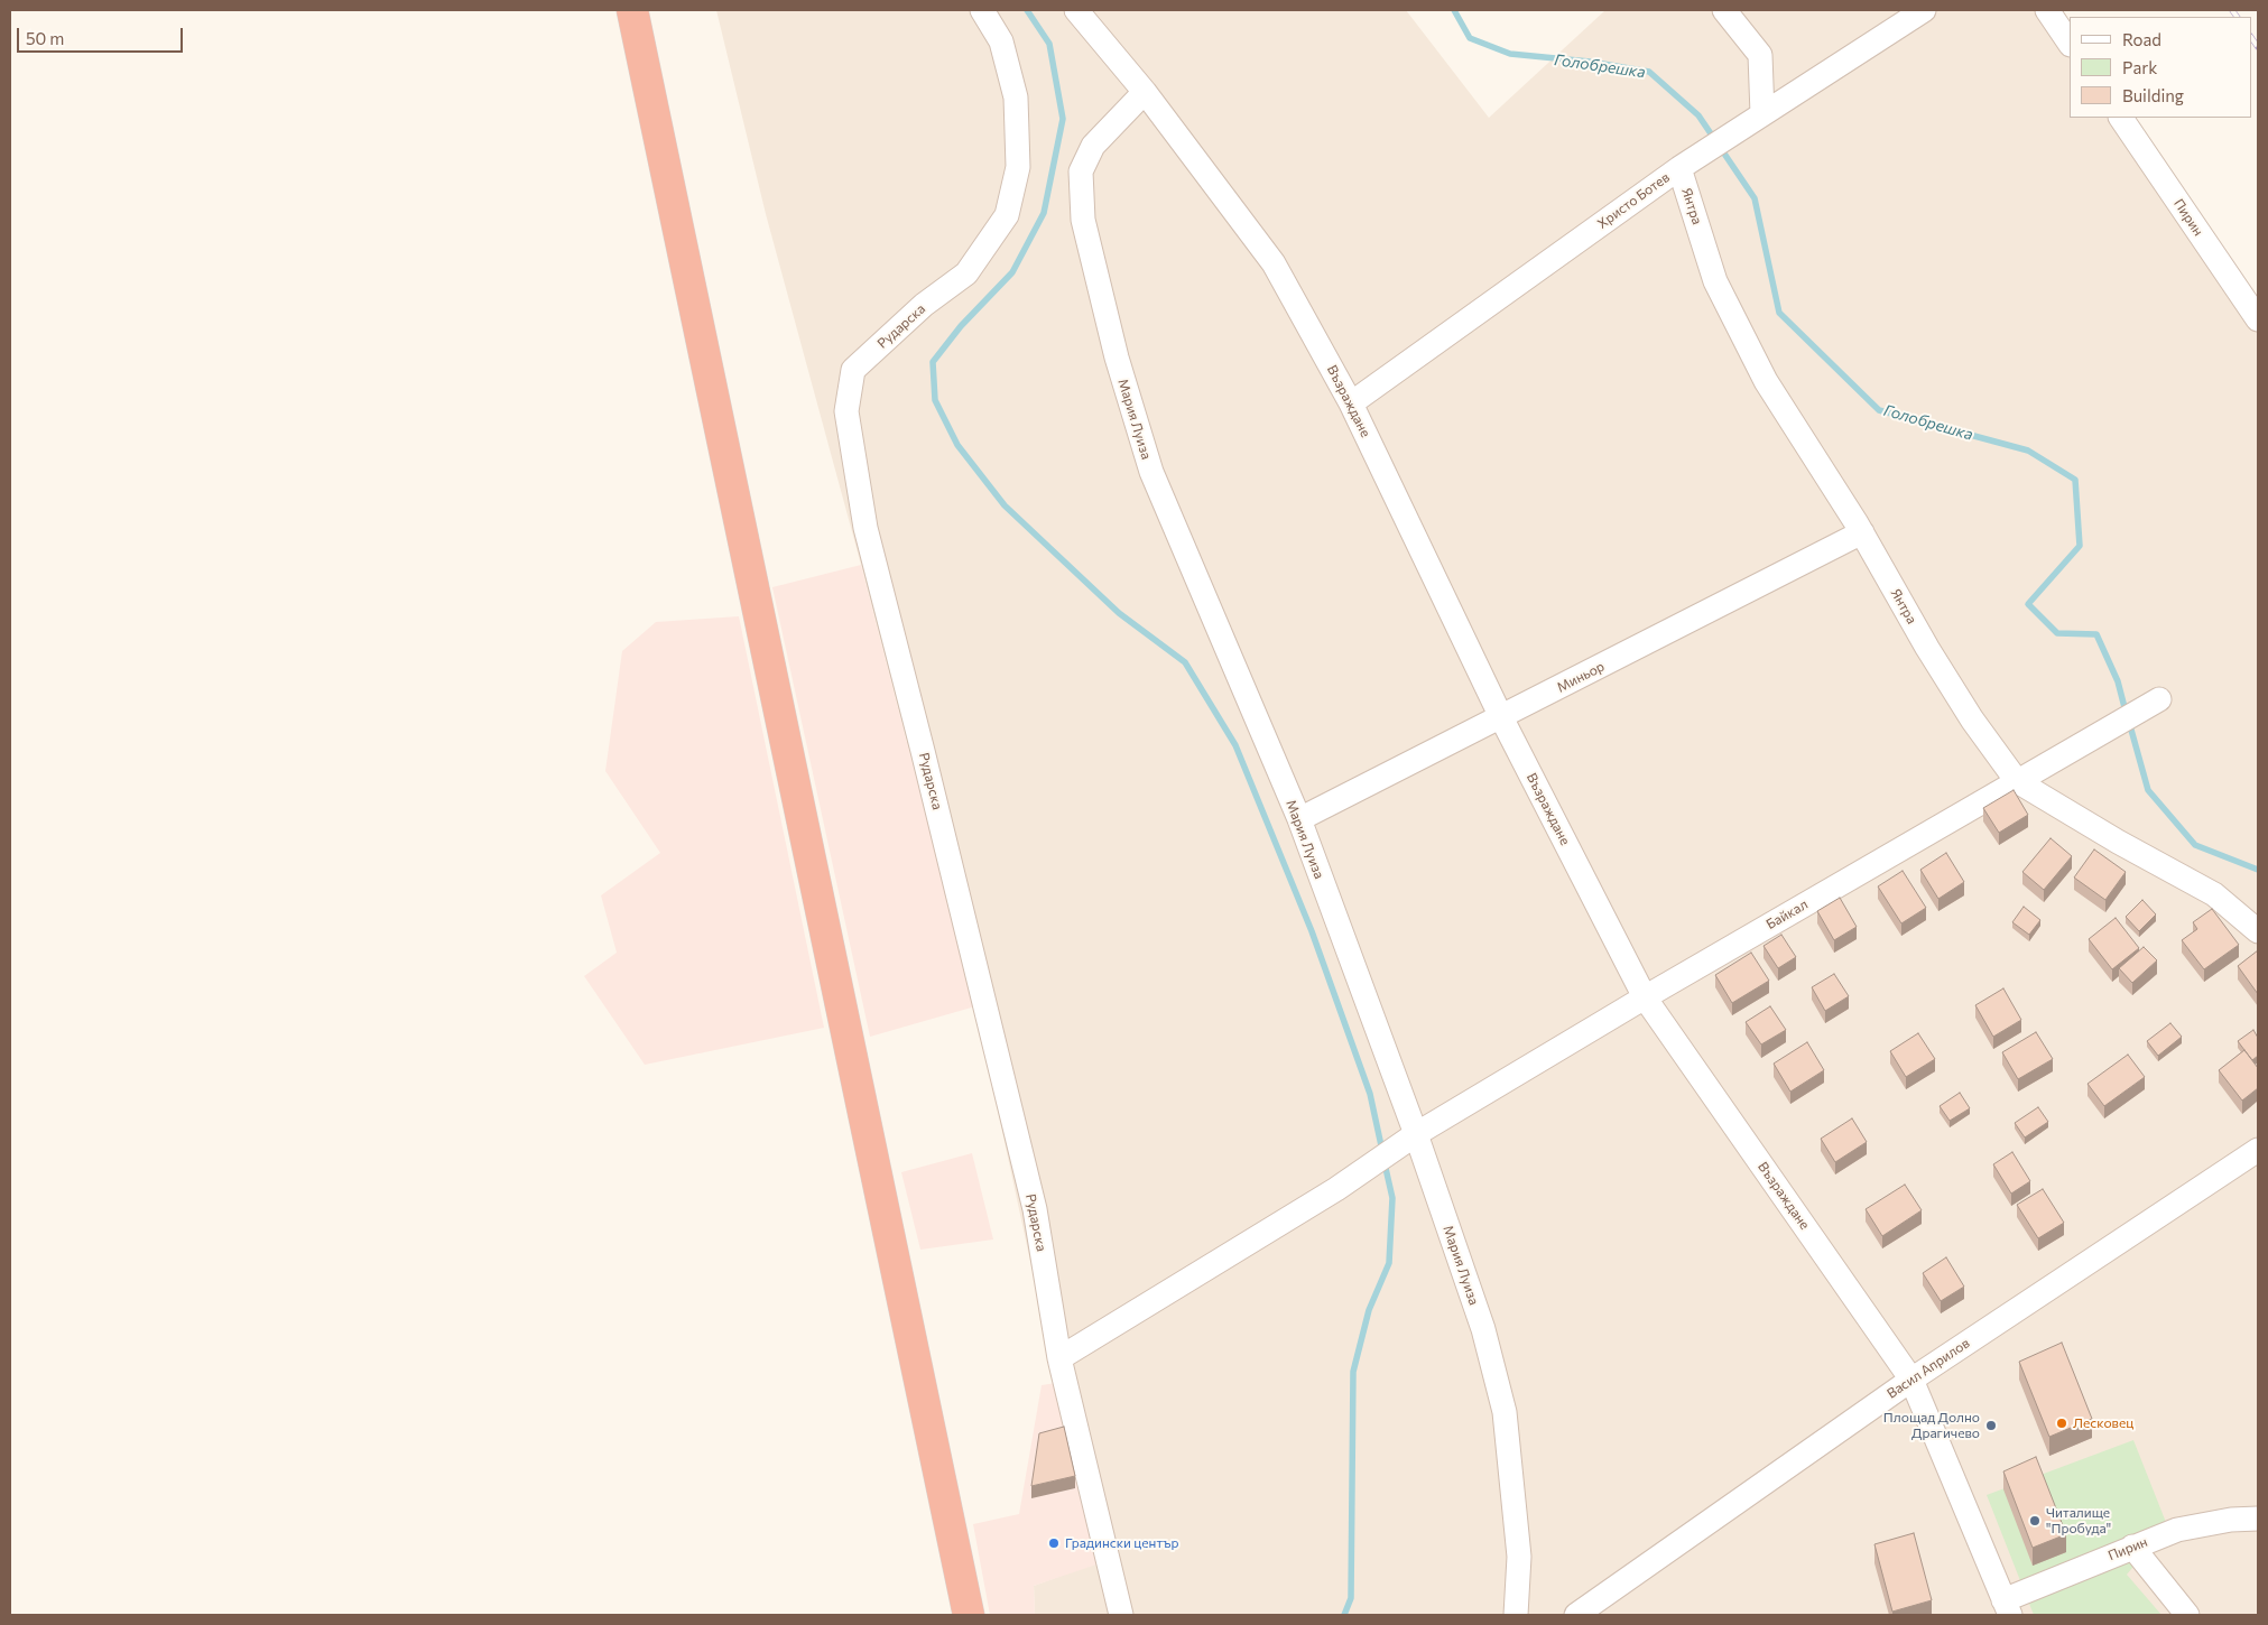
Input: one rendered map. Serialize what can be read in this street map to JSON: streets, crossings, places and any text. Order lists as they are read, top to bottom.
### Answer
{
  "streets": {
    "street": [
      "Христо Ботев",
      "Янтра",
      "Пирин",
      "Рударска",
      "Възраждане",
      "Мария Луиза",
      "Миньор",
      "Байкал",
      "Васил Априлов"
    ]
  },
  "crossings": [
    ["Христо Ботев", "Янтра"],
    ["Христо Ботев", "Възраждане"],
    ["Янтра", "Миньор"],
    ["Янтра", "Байкал"],
    ["Пирин", "Възраждане"],
    ["Рударска", "Байкал"],
    ["Възраждане", "Мария Луиза"],
    ["Възраждане", "Миньор"],
    ["Възраждане", "Байкал"],
    ["Възраждане", "Васил Априлов"],
    ["Мария Луиза", "Миньор"],
    ["Мария Луиза", "Байкал"]
  ],
  "water": ["Голобрешка"],
  "places": [
    "Лесковец",
    "Площад Долно Драгичево",
    "Читалище \"Пробуда\"",
    "Градински център"
  ],
  "legend": ["Road", "Park", "Building"],
  "scale_bar": "50 m"
}
